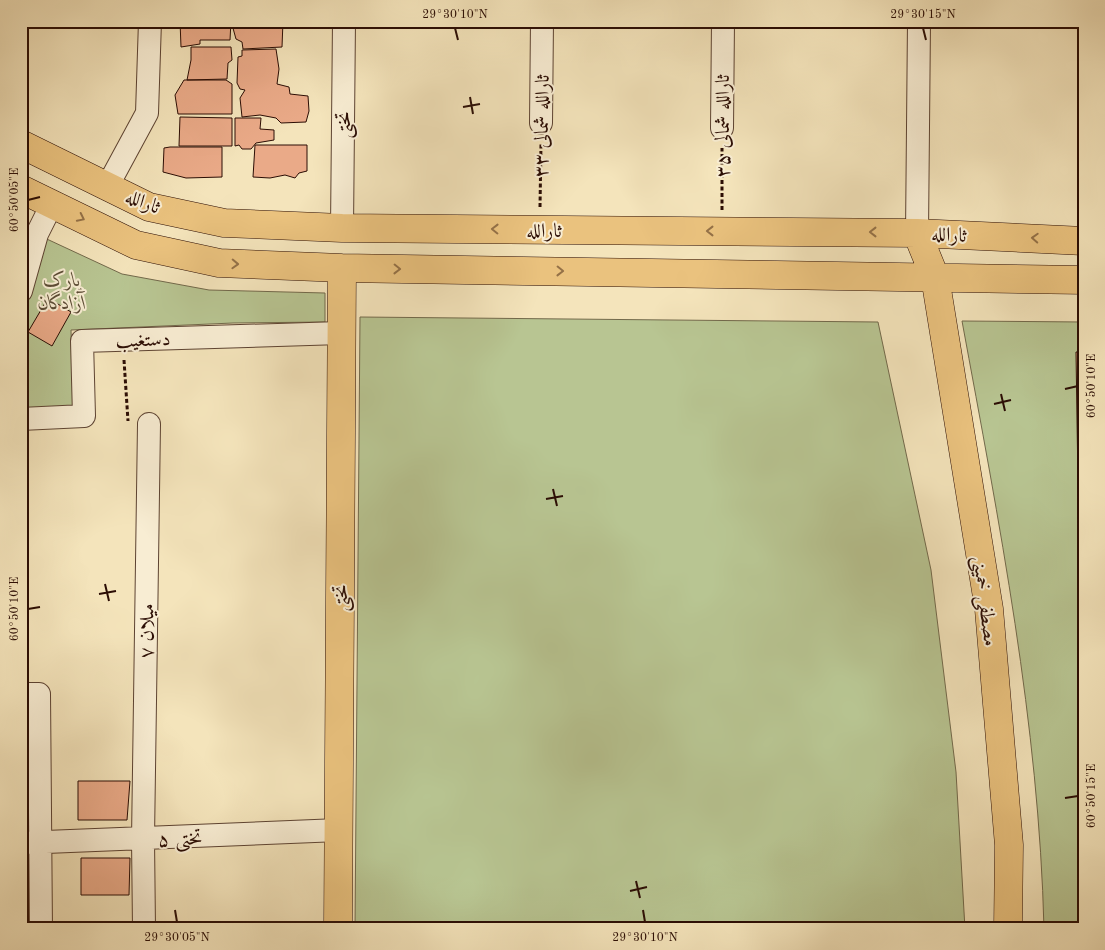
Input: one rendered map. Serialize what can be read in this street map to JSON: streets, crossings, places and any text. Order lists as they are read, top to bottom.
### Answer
{
  "streets": {
    "main road": ["تختی", "ثارالله", "مصطفی خمینی"],
    "street": [
      "ثارالله شمالی ۳۳",
      "ثارالله شمالی ۳۵",
      "دستغیب",
      "میلان ۷",
      "تختی ۵"
    ]
  },
  "crossings": [
    ["تختی", "ثارالله"],
    ["تختی", "دستغیب"],
    ["تختی", "تختی ۵"],
    ["ثارالله شمالی ۳۳", "ثارالله"],
    ["ثارالله شمالی ۳۵", "ثارالله"],
    ["ثارالله", "مصطفی خمینی"],
    ["میلان ۷", "تختی ۵"]
  ],
  "parks": ["پارک آزادگان"],
  "coordinates": [
    "29°30'10\"N",
    "29°30'15\"N",
    "60°50'05\"E",
    "60°50'10\"E",
    "60°50'15\"E",
    "29°30'05\"N"
  ]
}
